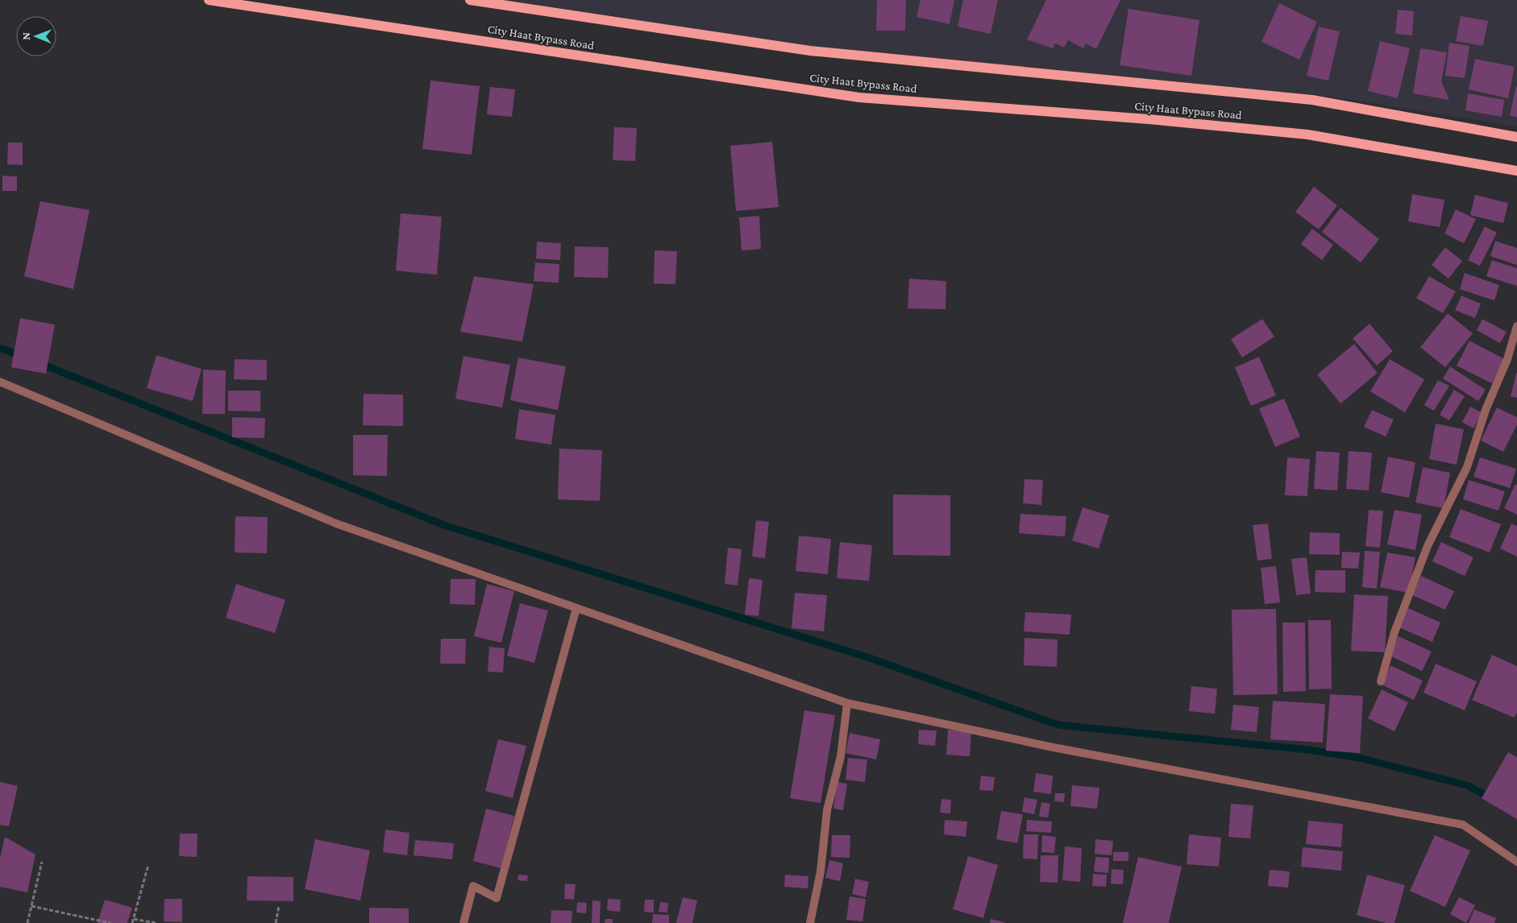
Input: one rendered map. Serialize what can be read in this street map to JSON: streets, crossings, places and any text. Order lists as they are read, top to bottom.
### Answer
{
  "streets": {
    "main road": ["City Haat Bypass Road"]
  },
  "north": "left"
}
